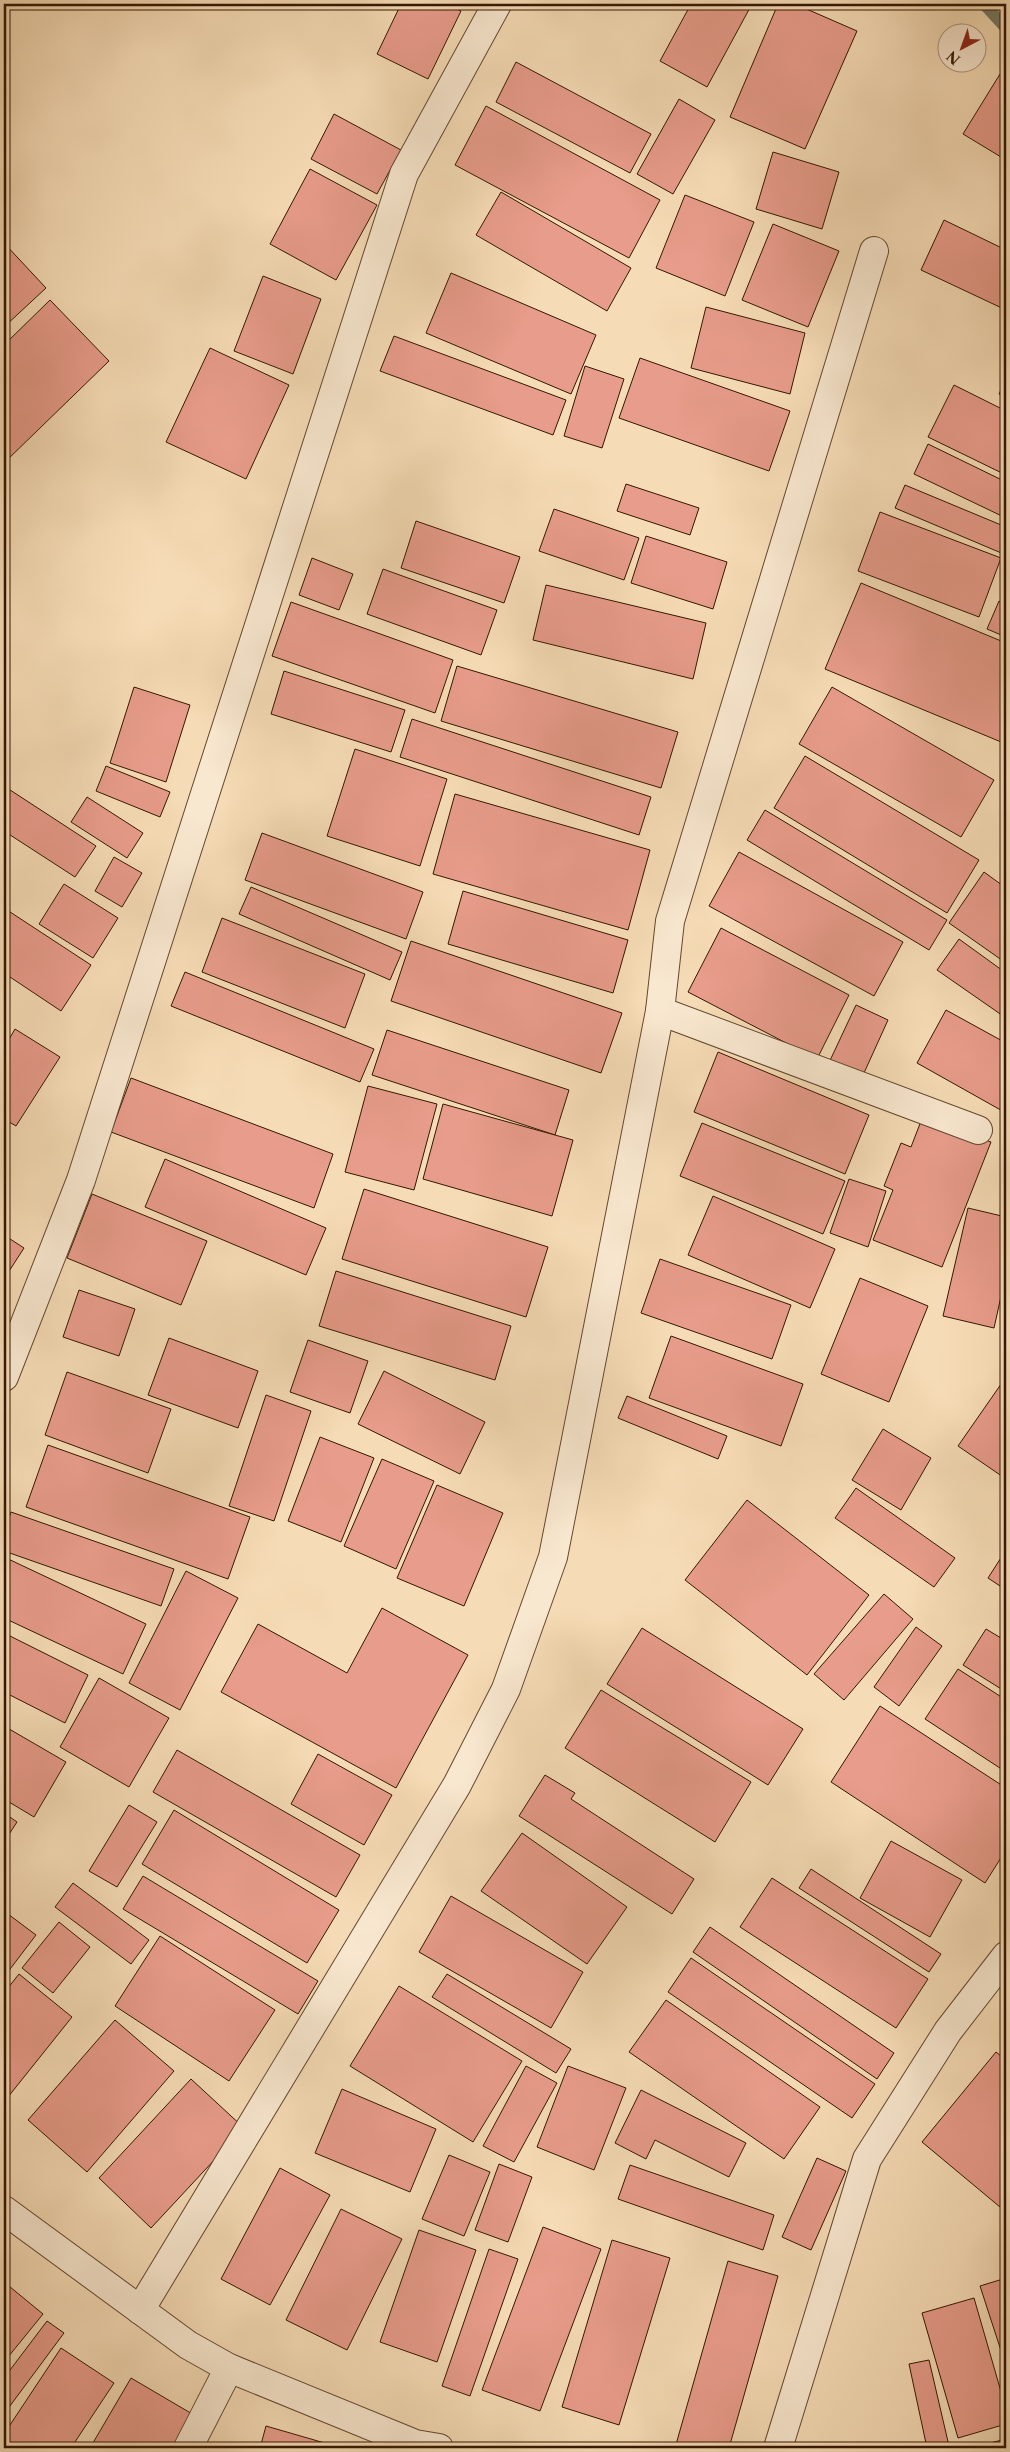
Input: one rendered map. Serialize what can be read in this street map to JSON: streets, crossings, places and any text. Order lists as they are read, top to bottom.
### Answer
{
  "north": "bottom left"
}
